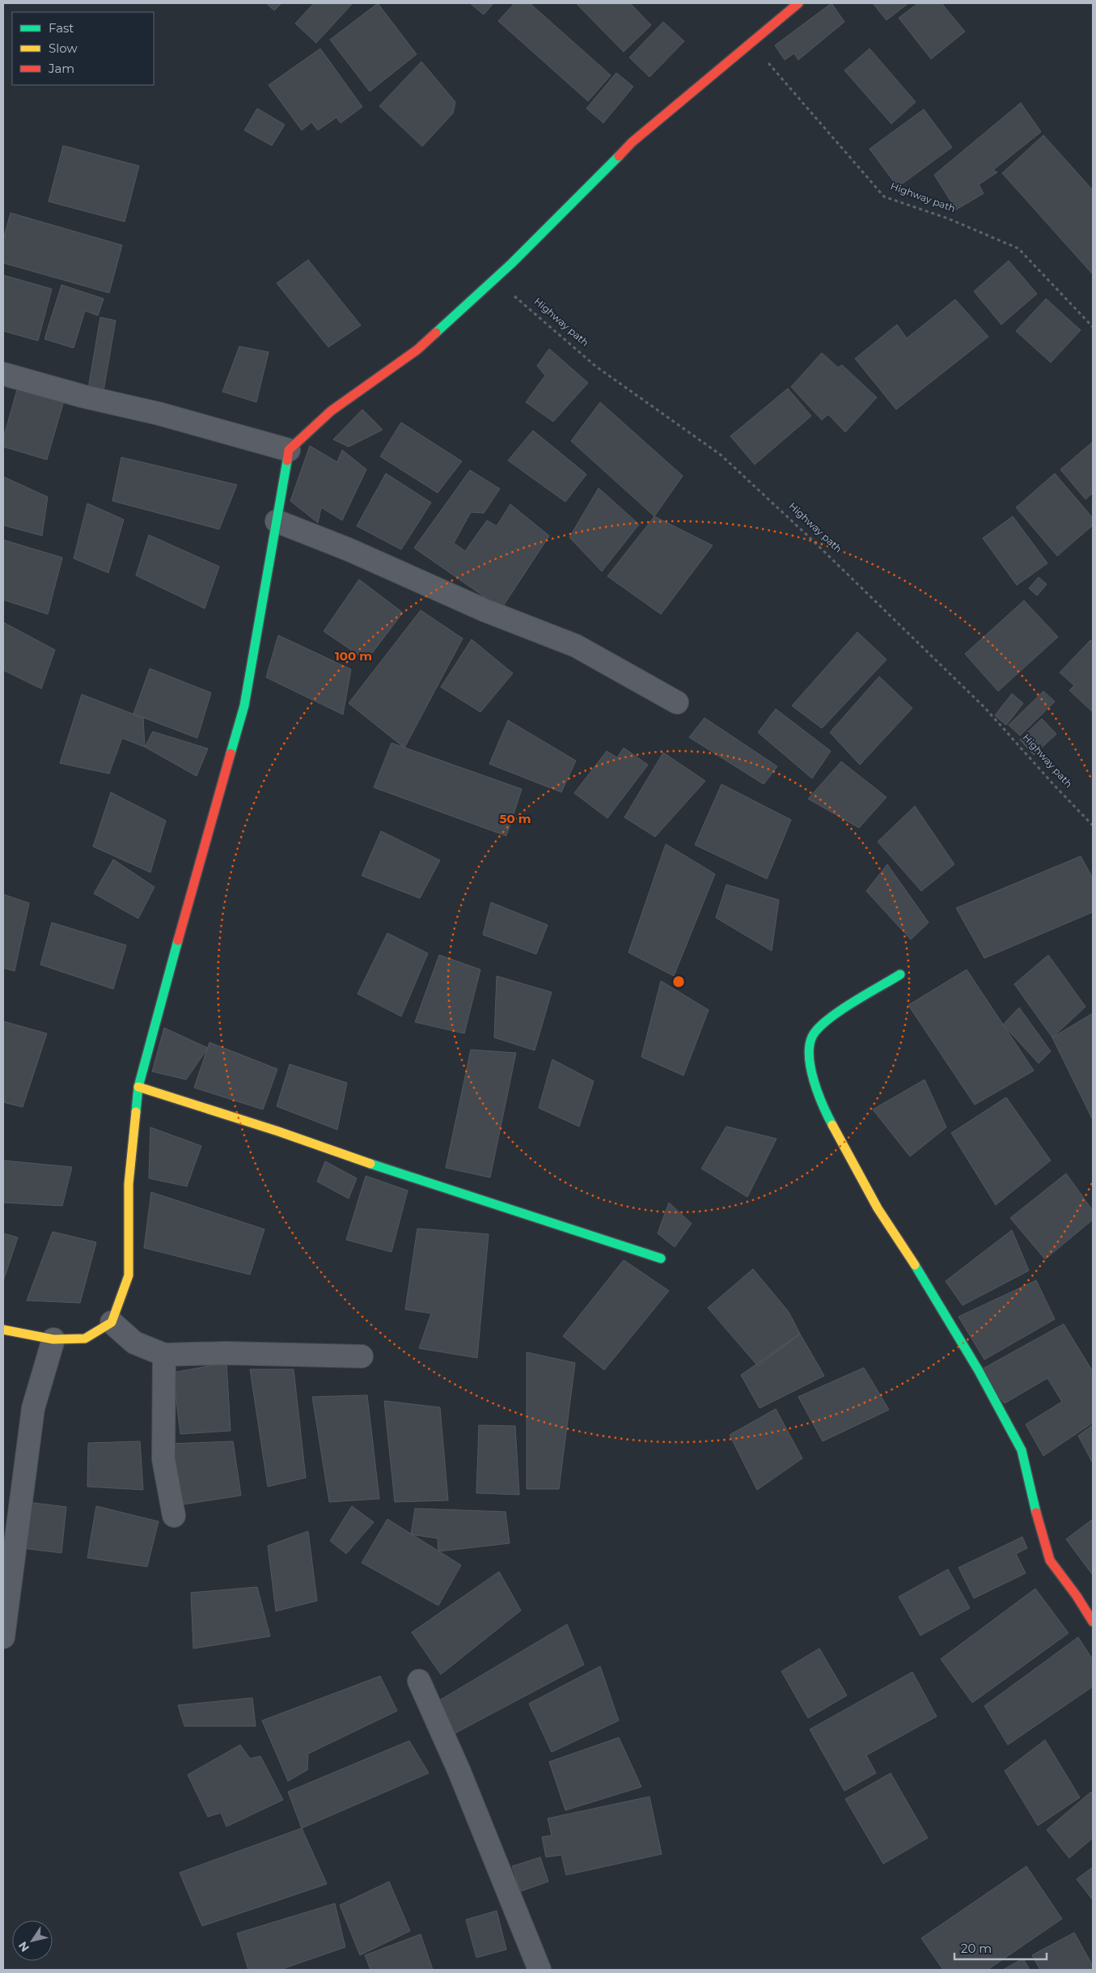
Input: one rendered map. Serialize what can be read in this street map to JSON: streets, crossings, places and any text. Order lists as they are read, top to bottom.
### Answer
{
  "streets": {
    "path": ["Highway path"]
  },
  "legend": ["Fast", "Slow", "Jam"],
  "scale_bar": "20 m",
  "north": "bottom left",
  "rings": ["100 m", "50 m"]
}
